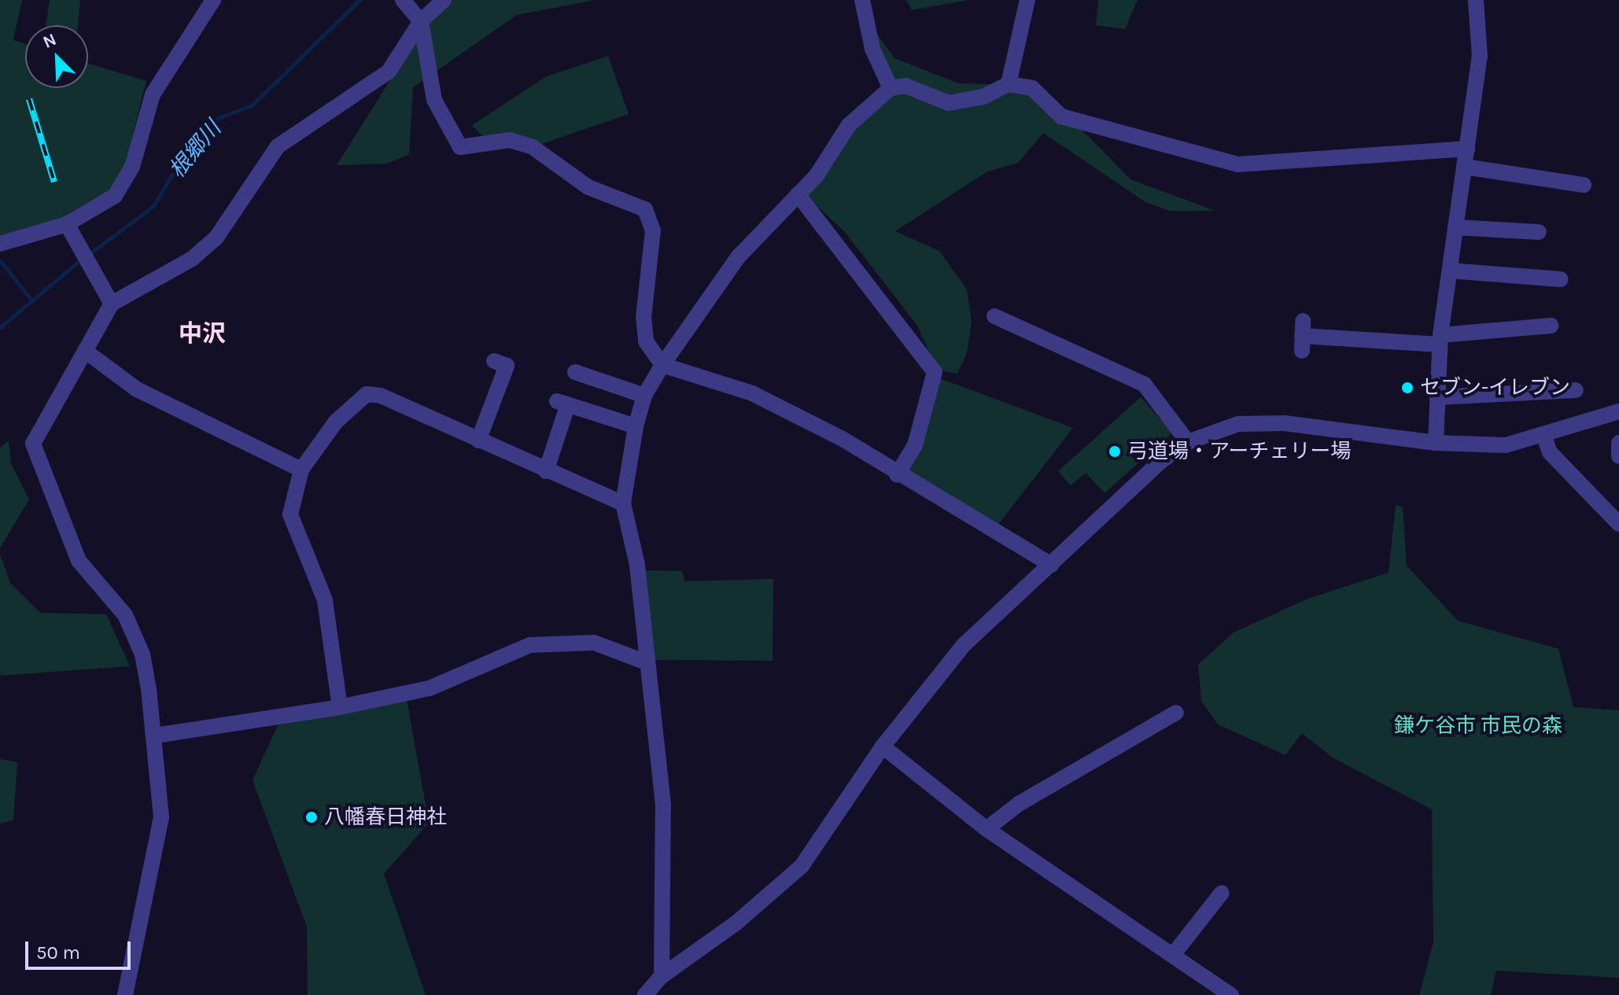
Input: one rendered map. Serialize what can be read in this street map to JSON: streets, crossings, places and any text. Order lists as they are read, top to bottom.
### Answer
{
  "districts": ["中沢"],
  "water": ["根郷川"],
  "parks": ["鎌ケ谷市 市民の森"],
  "places": ["セブン-イレブン", "弓道場・アーチェリー場", "八幡春日神社"],
  "scale_bar": "50 m",
  "north": "top left"
}
